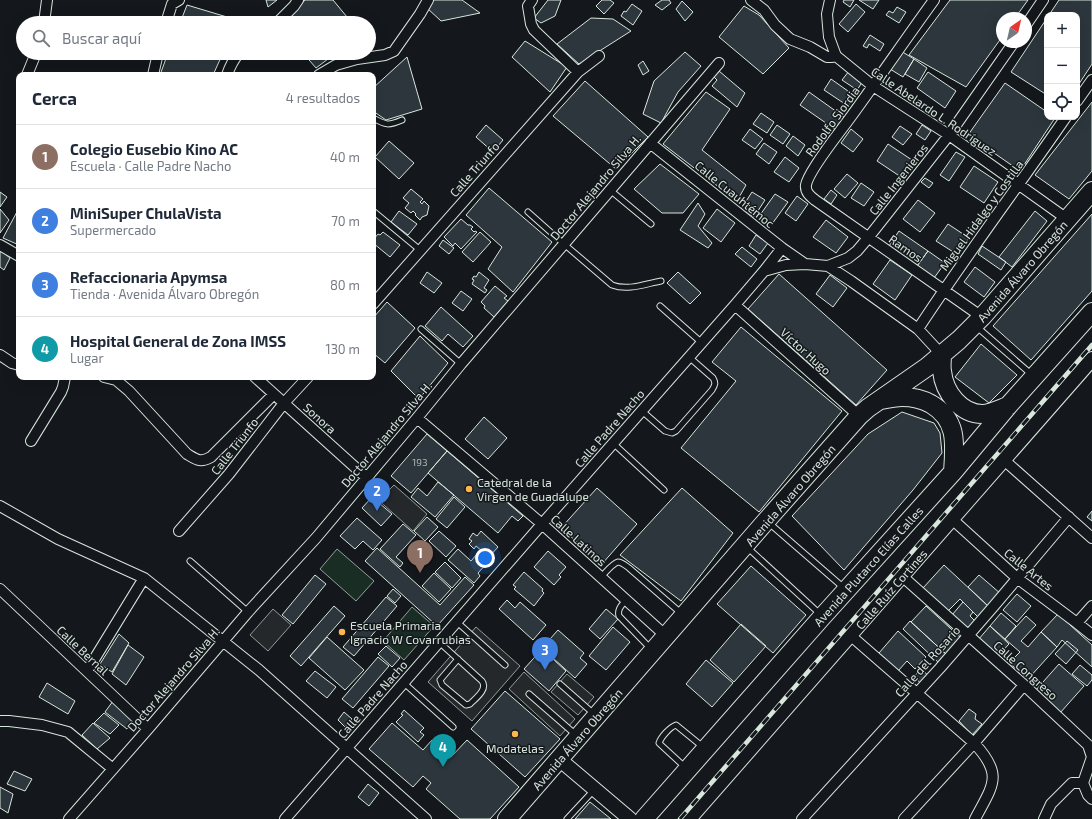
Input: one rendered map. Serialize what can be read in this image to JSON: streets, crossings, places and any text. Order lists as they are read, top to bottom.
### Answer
{
  "streets": {
    "highway": ["Avenida Álvaro Obregón", "Avenida Plutarco Elías Calles"],
    "street": [
      "Calle Abelardo L. Rodríguez",
      "Rodolfo Siordia",
      "Calle Triunfo",
      "Calle Ingenieros",
      "Doctor Alejandro Silva H.",
      "Calle Cuauhtémoc",
      "Miguel Hidalgo y Costilla",
      "Ramos",
      "Víctor Hugo",
      "Sonora",
      "Calle Padre Nacho",
      "Calle Latinos",
      "Calle Artes",
      "Calle Ruíz Cortines",
      "Calle Bernal",
      "Calle del Rosario",
      "Calle Congreso"
    ]
  },
  "crossings": [
    ["Calle Abelardo L. Rodríguez", "Rodolfo Siordia"],
    ["Calle Abelardo L. Rodríguez", "Calle Ingenieros"],
    ["Calle Abelardo L. Rodríguez", "Miguel Hidalgo y Costilla"],
    ["Calle Abelardo L. Rodríguez", "Avenida Álvaro Obregón"],
    ["Rodolfo Siordia", "Ramos"],
    ["Calle Triunfo", "Sonora"],
    ["Calle Ingenieros", "Calle Cuauhtémoc"],
    ["Calle Ingenieros", "Ramos"],
    ["Calle Ingenieros", "Calle Padre Nacho"],
    ["Doctor Alejandro Silva H.", "Calle Cuauhtémoc"],
    ["Doctor Alejandro Silva H.", "Sonora"],
    ["Doctor Alejandro Silva H.", "Calle Latinos"],
    ["Doctor Alejandro Silva H.", "Calle Bernal"],
    ["Miguel Hidalgo y Costilla", "Ramos"],
    ["Ramos", "Avenida Álvaro Obregón"],
    ["Avenida Álvaro Obregón", "Víctor Hugo"],
    ["Avenida Álvaro Obregón", "Calle Latinos"],
    ["Víctor Hugo", "Calle Padre Nacho"],
    ["Calle Padre Nacho", "Calle Latinos"],
    ["Calle Artes", "Calle Ruíz Cortines"],
    ["Calle Artes", "Calle del Rosario"],
    ["Calle Ruíz Cortines", "Calle Congreso"],
    ["Calle del Rosario", "Calle Congreso"]
  ],
  "places": ["Catedral de la Virgen de Guadalupe", "Escuela Primaria Ignacio W Covarrubias", "Modatelas"],
  "house_numbers": ["193"],
  "north": "top right",
  "page": {
    "map_buttons": ["+", "−"],
    "search": "Buscar aquí",
    "heading": ["Cerca", "4 resultados"],
    "list": [
      {
        "mark": "1",
        "name": "Colegio Eusebio Kino AC",
        "note": "Escuela · Calle Padre Nacho",
        "value": "40 m"
      },
      {
        "mark": "2",
        "name": "MiniSuper ChulaVista",
        "note": "Supermercado",
        "value": "70 m"
      },
      {
        "mark": "3",
        "name": "Refaccionaria Apymsa",
        "note": "Tienda · Avenida Álvaro Obregón",
        "value": "80 m"
      },
      {
        "mark": "4",
        "name": "Hospital General de Zona IMSS",
        "note": "Lugar",
        "value": "130 m"
      }
    ],
    "pins": [
      "2",
      "1",
      "3",
      "4"
    ]
  }
}
